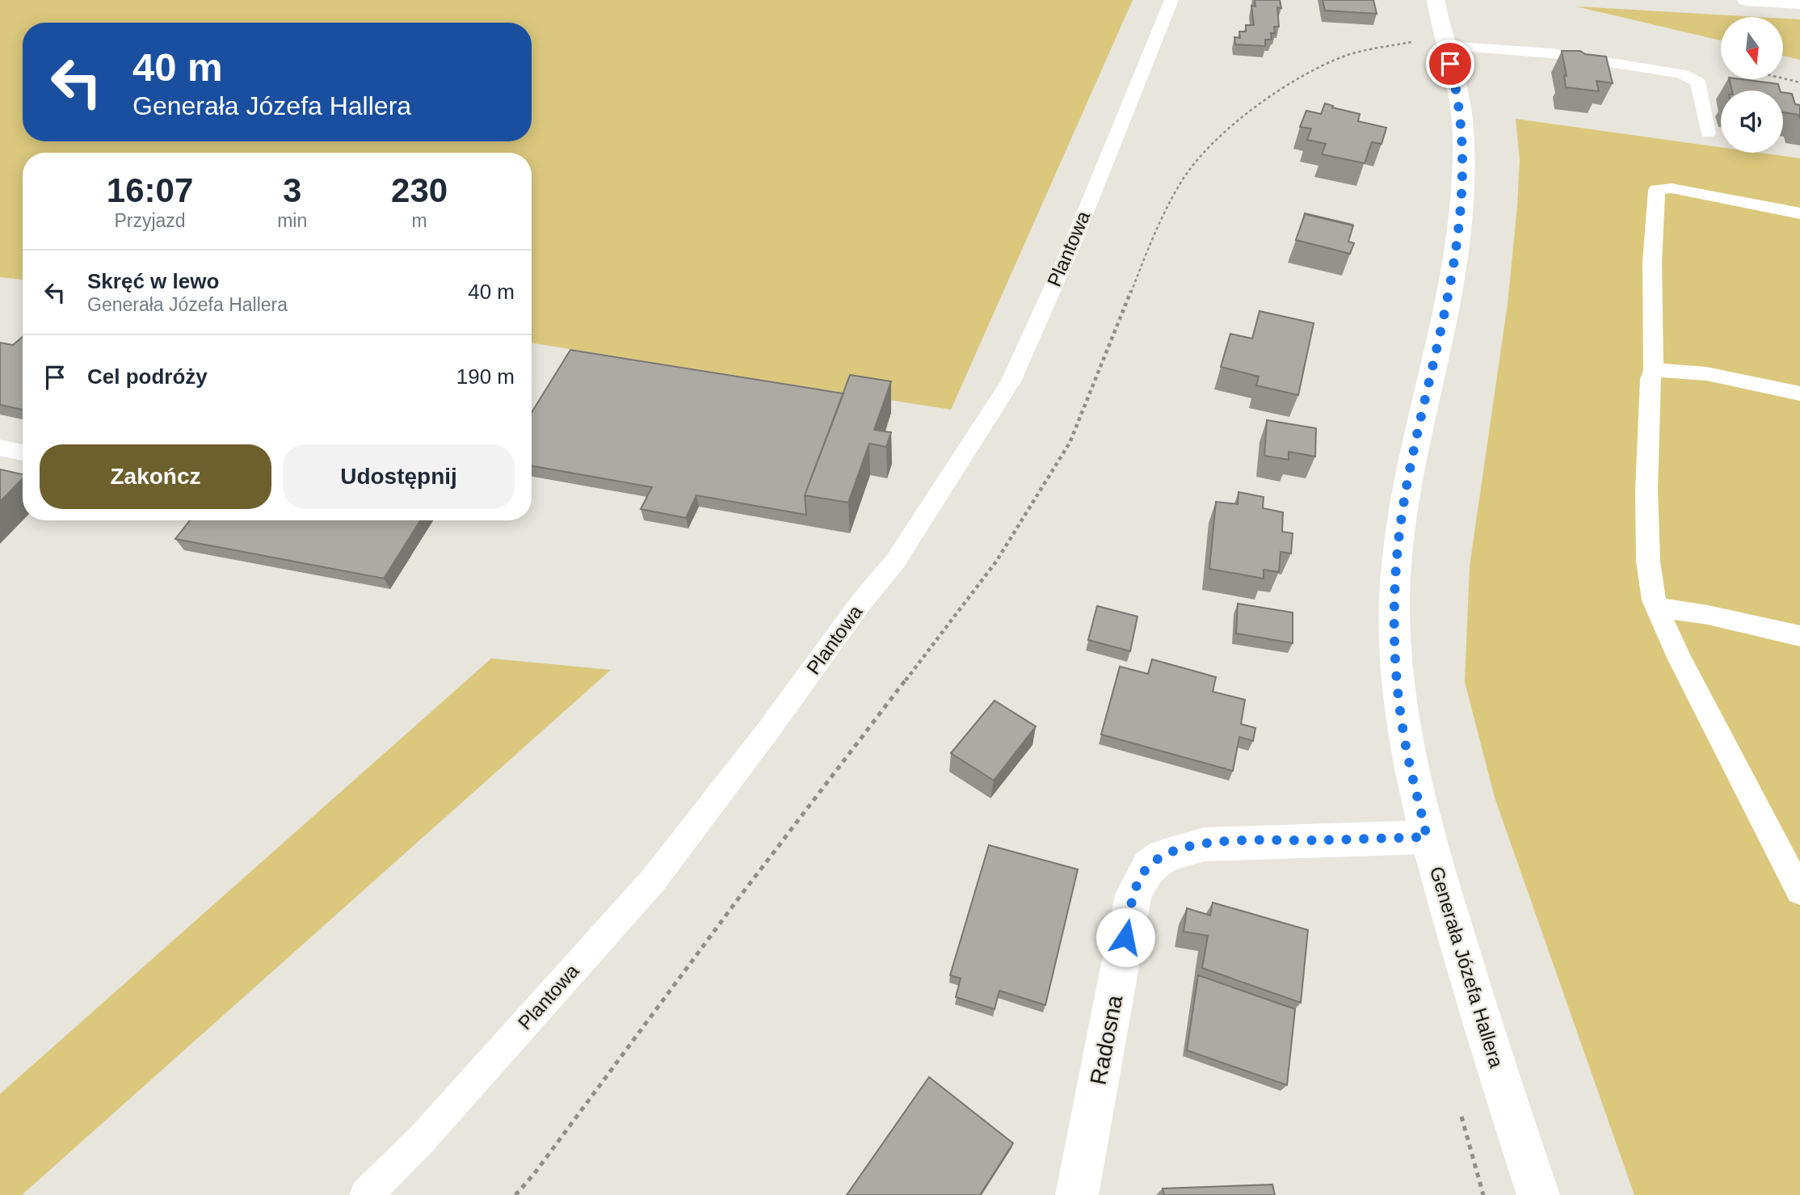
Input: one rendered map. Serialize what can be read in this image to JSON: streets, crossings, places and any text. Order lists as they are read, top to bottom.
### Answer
{
  "streets": {
    "street": ["Generała Józefa Hallera", "Radosna"],
    "lane": ["Plantowa"]
  },
  "crossings": [
    ["Generała Józefa Hallera", "Radosna"]
  ],
  "north": "bottom",
  "page": {
    "turn": ["40 m", "Generała Józefa Hallera"],
    "eta": [
      "16:07",
      "Przyjazd",
      "3",
      "min",
      "230",
      "m"
    ],
    "list": [
      {
        "name": "Skręć w lewo",
        "note": "Generała Józefa Hallera",
        "value": "40 m"
      },
      {
        "name": "Cel podróży",
        "value": "190 m"
      }
    ],
    "buttons": ["Zakończ", "Udostępnij"]
  }
}
